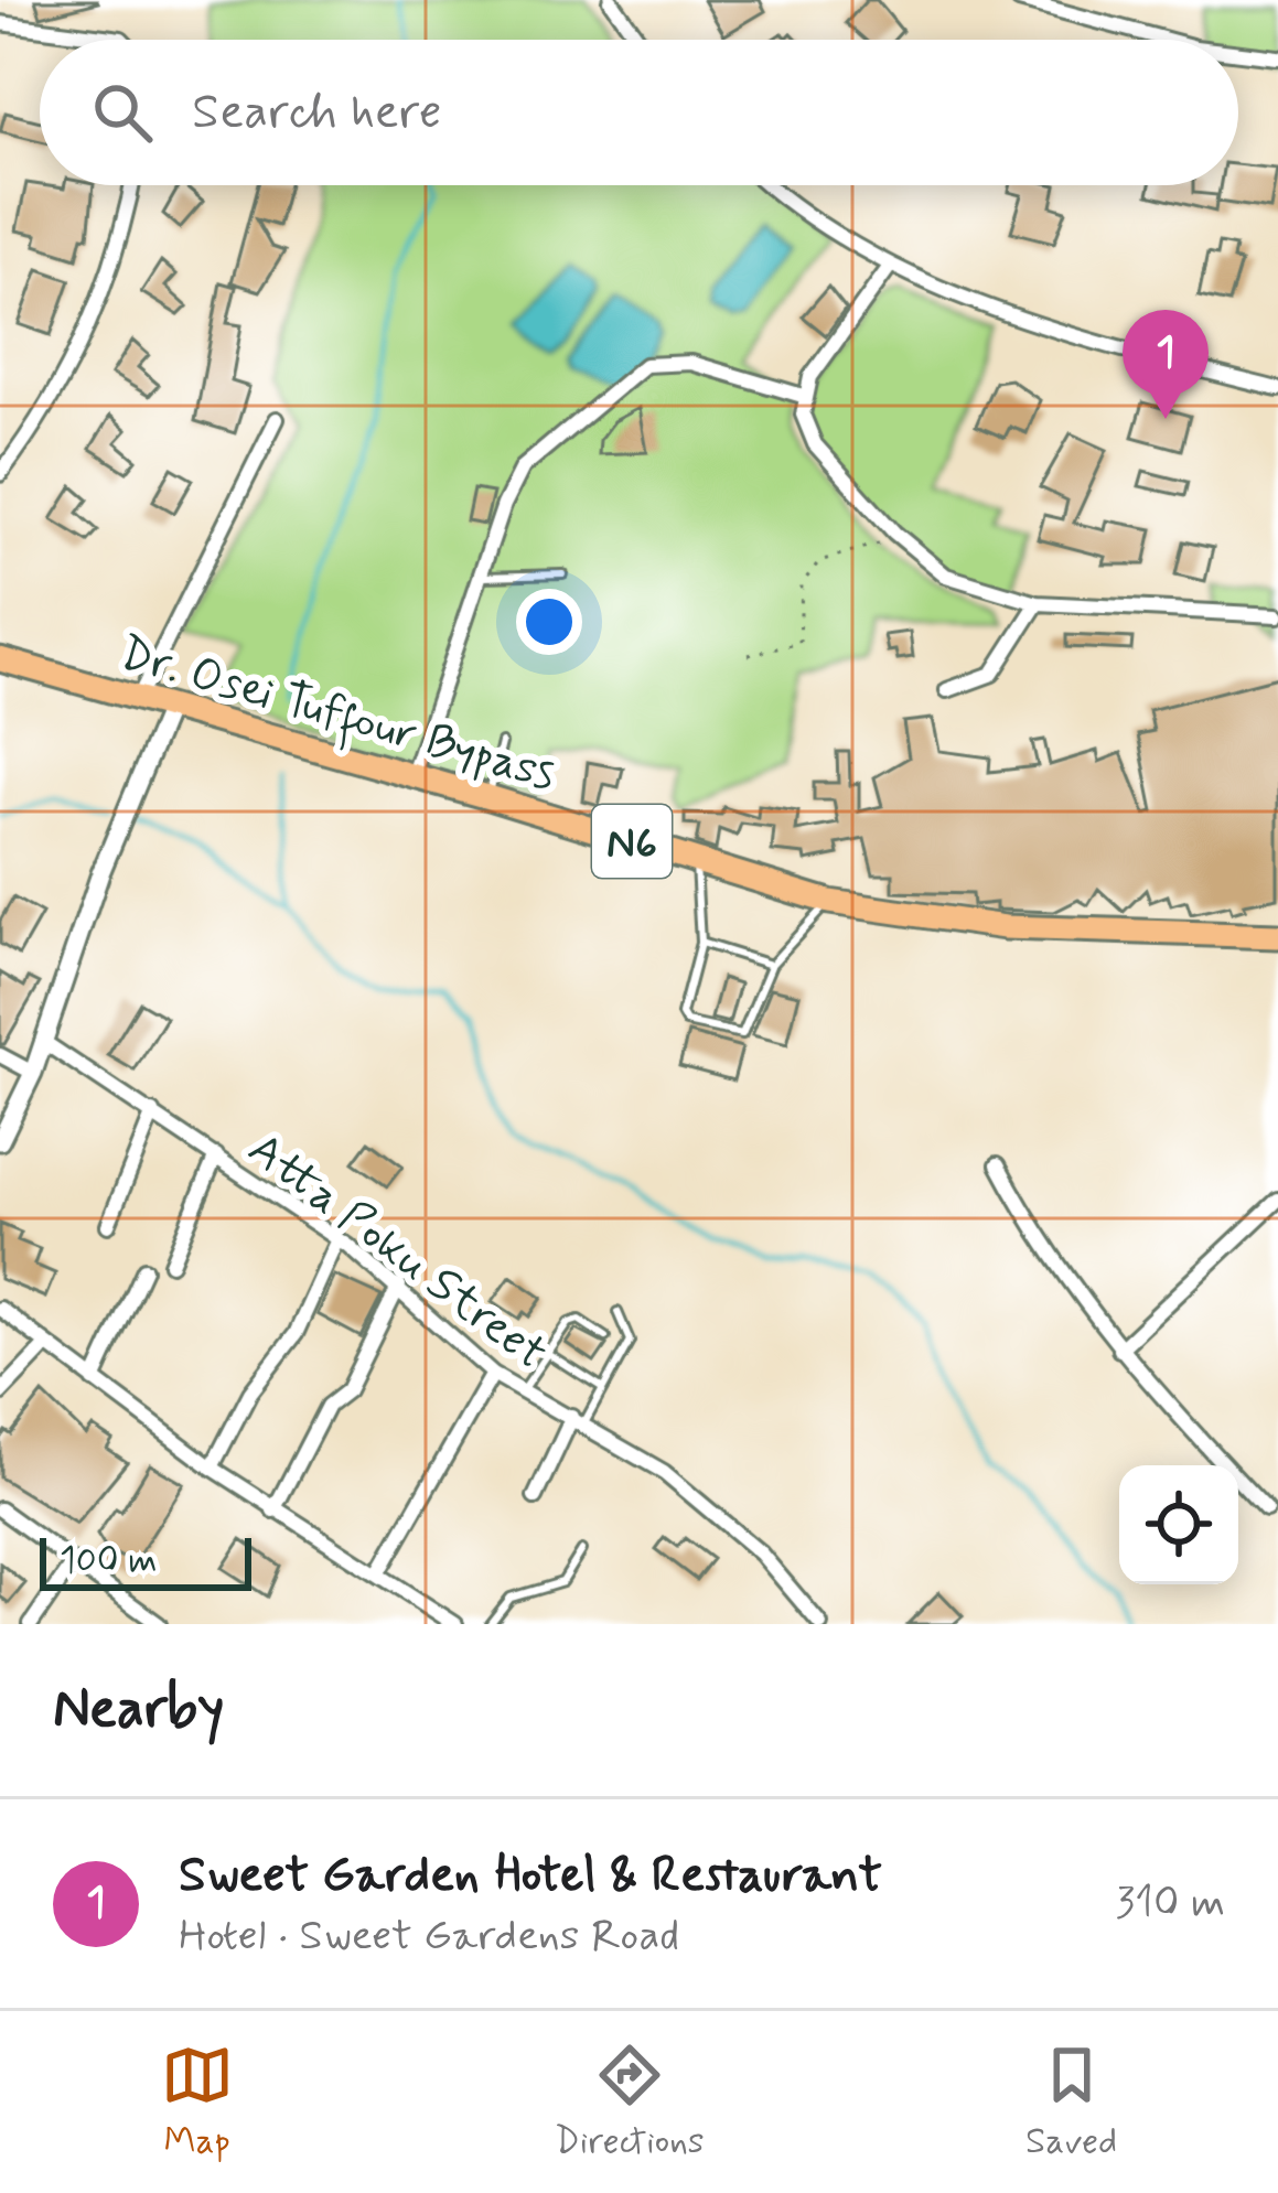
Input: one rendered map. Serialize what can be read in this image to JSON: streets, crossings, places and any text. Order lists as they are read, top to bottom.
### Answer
{
  "streets": {
    "highway": ["Dr. Osei Tuffour Bypass", "N6"],
    "street": ["Atta Poku Street"]
  },
  "scale_bar": "100 m",
  "page": {
    "search": "Search here",
    "pins": "1",
    "scale": "100 m",
    "heading": "Nearby",
    "list": [
      {
        "mark": "1",
        "name": "Sweet Garden Hotel & Restaurant",
        "note": "Hotel · Sweet Gardens Road",
        "value": "310 m"
      }
    ],
    "nav": ["Map", "Directions", "Saved"]
  }
}
